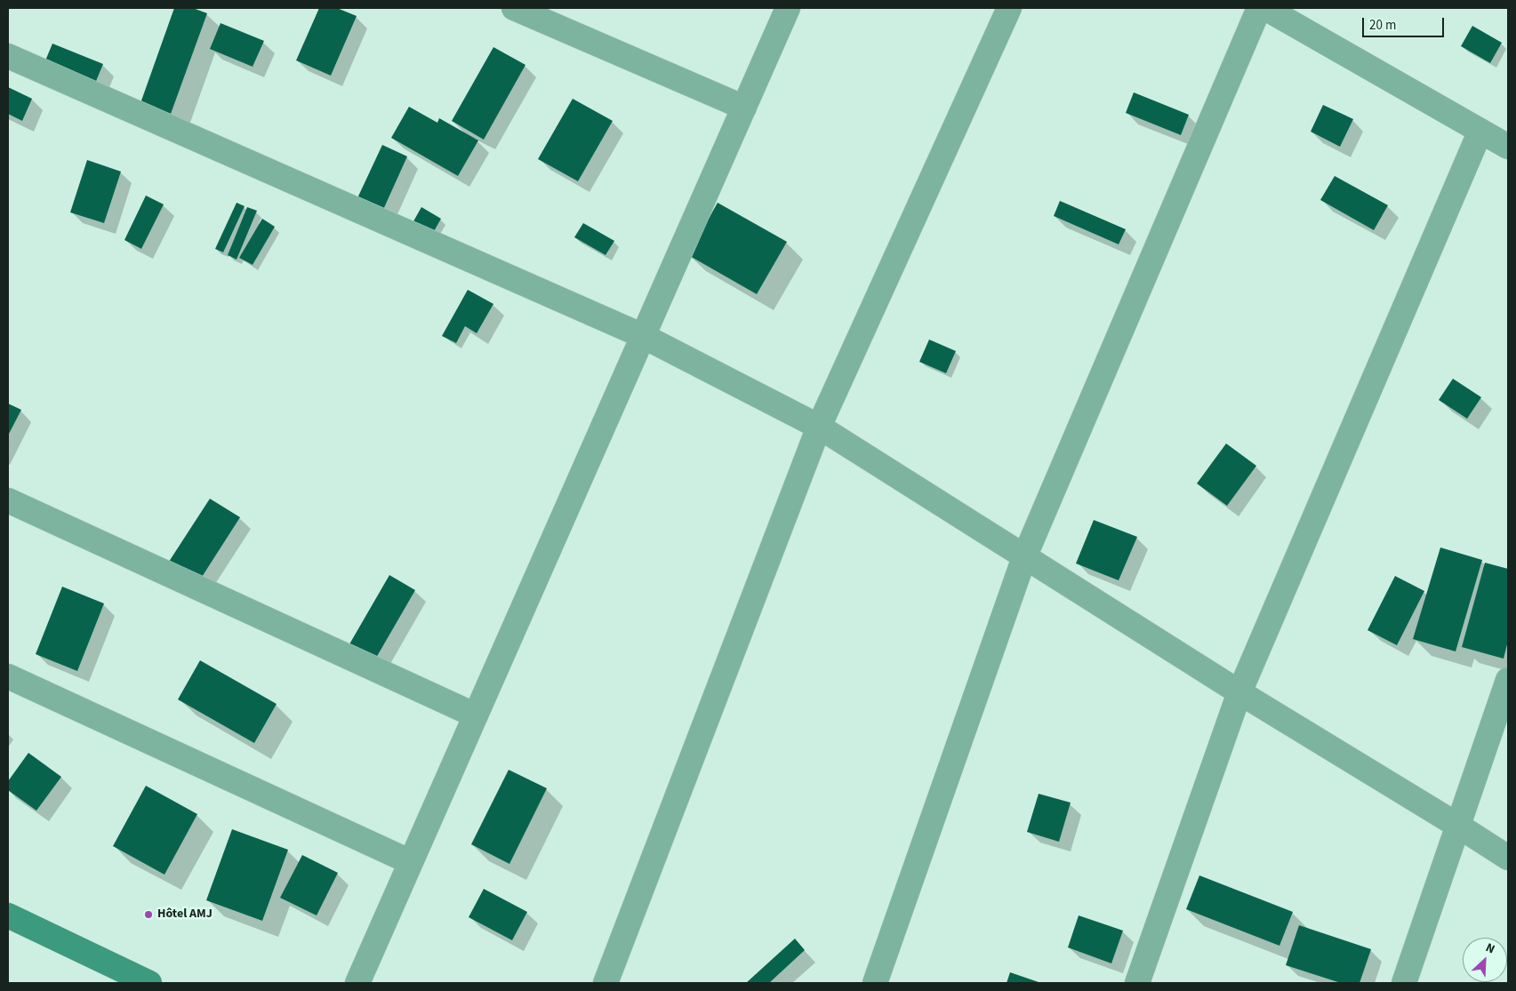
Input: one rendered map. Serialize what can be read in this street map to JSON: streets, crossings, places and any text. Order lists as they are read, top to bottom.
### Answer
{
  "places": ["Hôtel AMJ"],
  "scale_bar": "20 m",
  "north": "top right"
}
